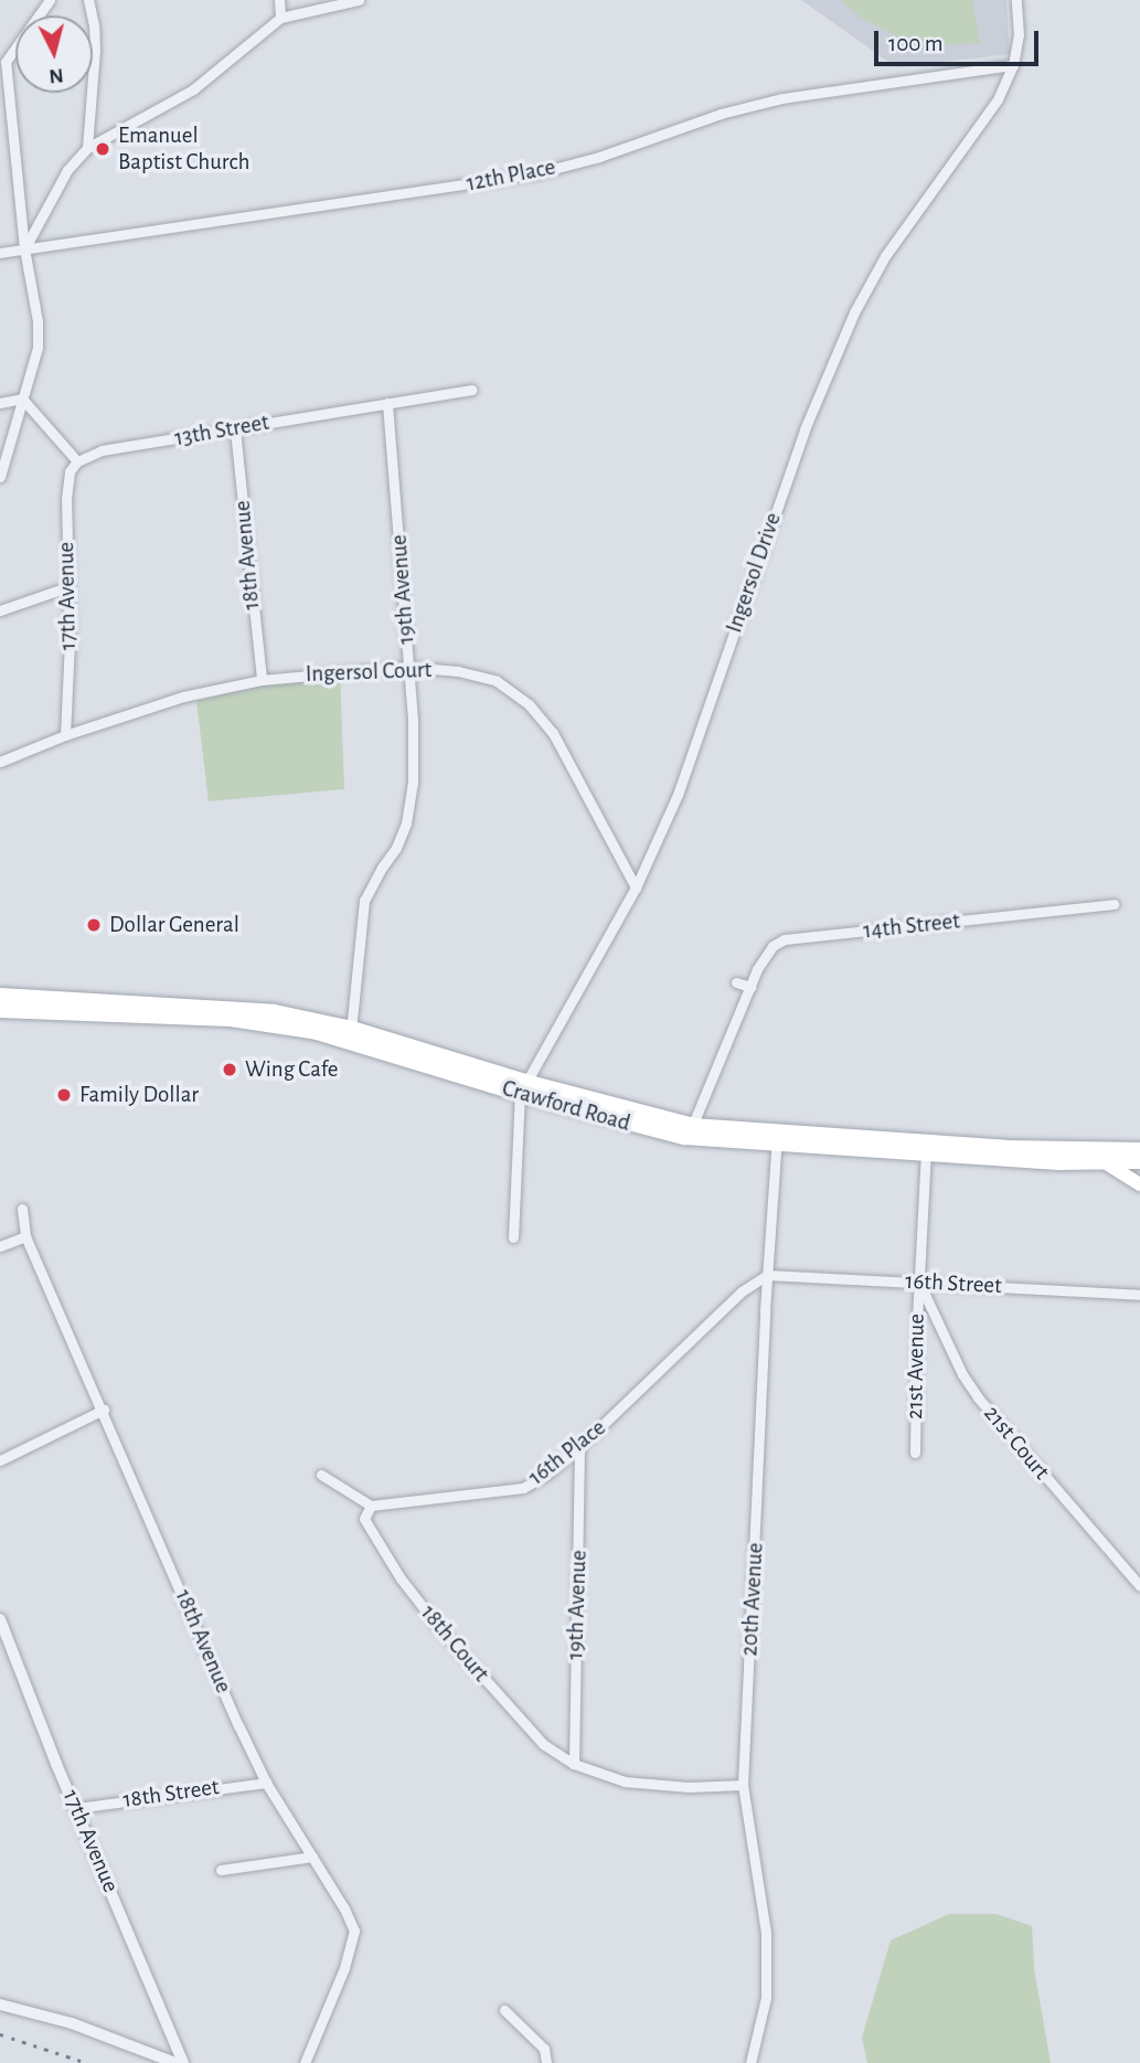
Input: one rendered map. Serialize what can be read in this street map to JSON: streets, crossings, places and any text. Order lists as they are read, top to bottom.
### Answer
{
  "streets": {
    "main road": ["Crawford Road"],
    "street": [
      "12th Place",
      "13th Street",
      "18th Avenue",
      "Ingersol Drive",
      "19th Avenue",
      "17th Avenue",
      "Ingersol Court",
      "14th Street",
      "16th Street",
      "21st Avenue",
      "21st Court",
      "16th Place",
      "20th Avenue",
      "18th Court",
      "18th Street"
    ]
  },
  "crossings": [
    ["12th Place", "Ingersol Drive"],
    ["13th Street", "18th Avenue"],
    ["13th Street", "19th Avenue"],
    ["13th Street", "17th Avenue"],
    ["18th Avenue", "Ingersol Court"],
    ["18th Avenue", "18th Street"],
    ["Ingersol Drive", "Ingersol Court"],
    ["Ingersol Drive", "Crawford Road"],
    ["19th Avenue", "Ingersol Court"],
    ["19th Avenue", "Crawford Road"],
    ["19th Avenue", "16th Place"],
    ["19th Avenue", "18th Court"],
    ["17th Avenue", "Ingersol Court"],
    ["17th Avenue", "18th Street"],
    ["Crawford Road", "21st Avenue"],
    ["Crawford Road", "20th Avenue"],
    ["16th Street", "21st Avenue"],
    ["16th Street", "21st Court"],
    ["16th Street", "16th Place"],
    ["16th Street", "20th Avenue"],
    ["21st Avenue", "21st Court"],
    ["16th Place", "20th Avenue"],
    ["16th Place", "18th Court"]
  ],
  "places": [
    "Emanuel Baptist Church",
    "Dollar General",
    "Wing Cafe",
    "Family Dollar"
  ],
  "scale_bar": "100 m",
  "north": "bottom"
}
